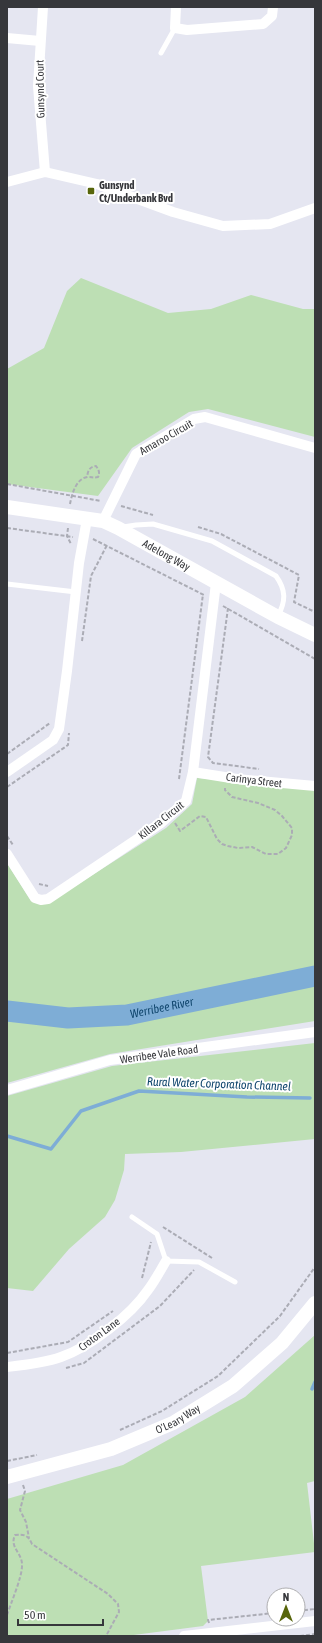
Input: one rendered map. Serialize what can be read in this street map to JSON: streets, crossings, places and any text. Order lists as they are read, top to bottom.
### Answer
{
  "streets": {
    "street": [
      "Gunsynd Court",
      "Amaroo Circuit",
      "Adelong Way",
      "Carinya Street",
      "Killara Circuit",
      "Werribee Vale Road",
      "Croton Lane",
      "O'Leary Way"
    ]
  },
  "crossings": [
    ["Amaroo Circuit", "Adelong Way"],
    ["Adelong Way", "Killara Circuit"],
    ["Carinya Street", "Killara Circuit"]
  ],
  "water": ["Werribee River", "Rural Water Corporation Channel"],
  "places": {
    "transit": ["Gunsynd Ct/Underbank Bvd"]
  },
  "scale_bar": "50 m",
  "north": "top"
}
